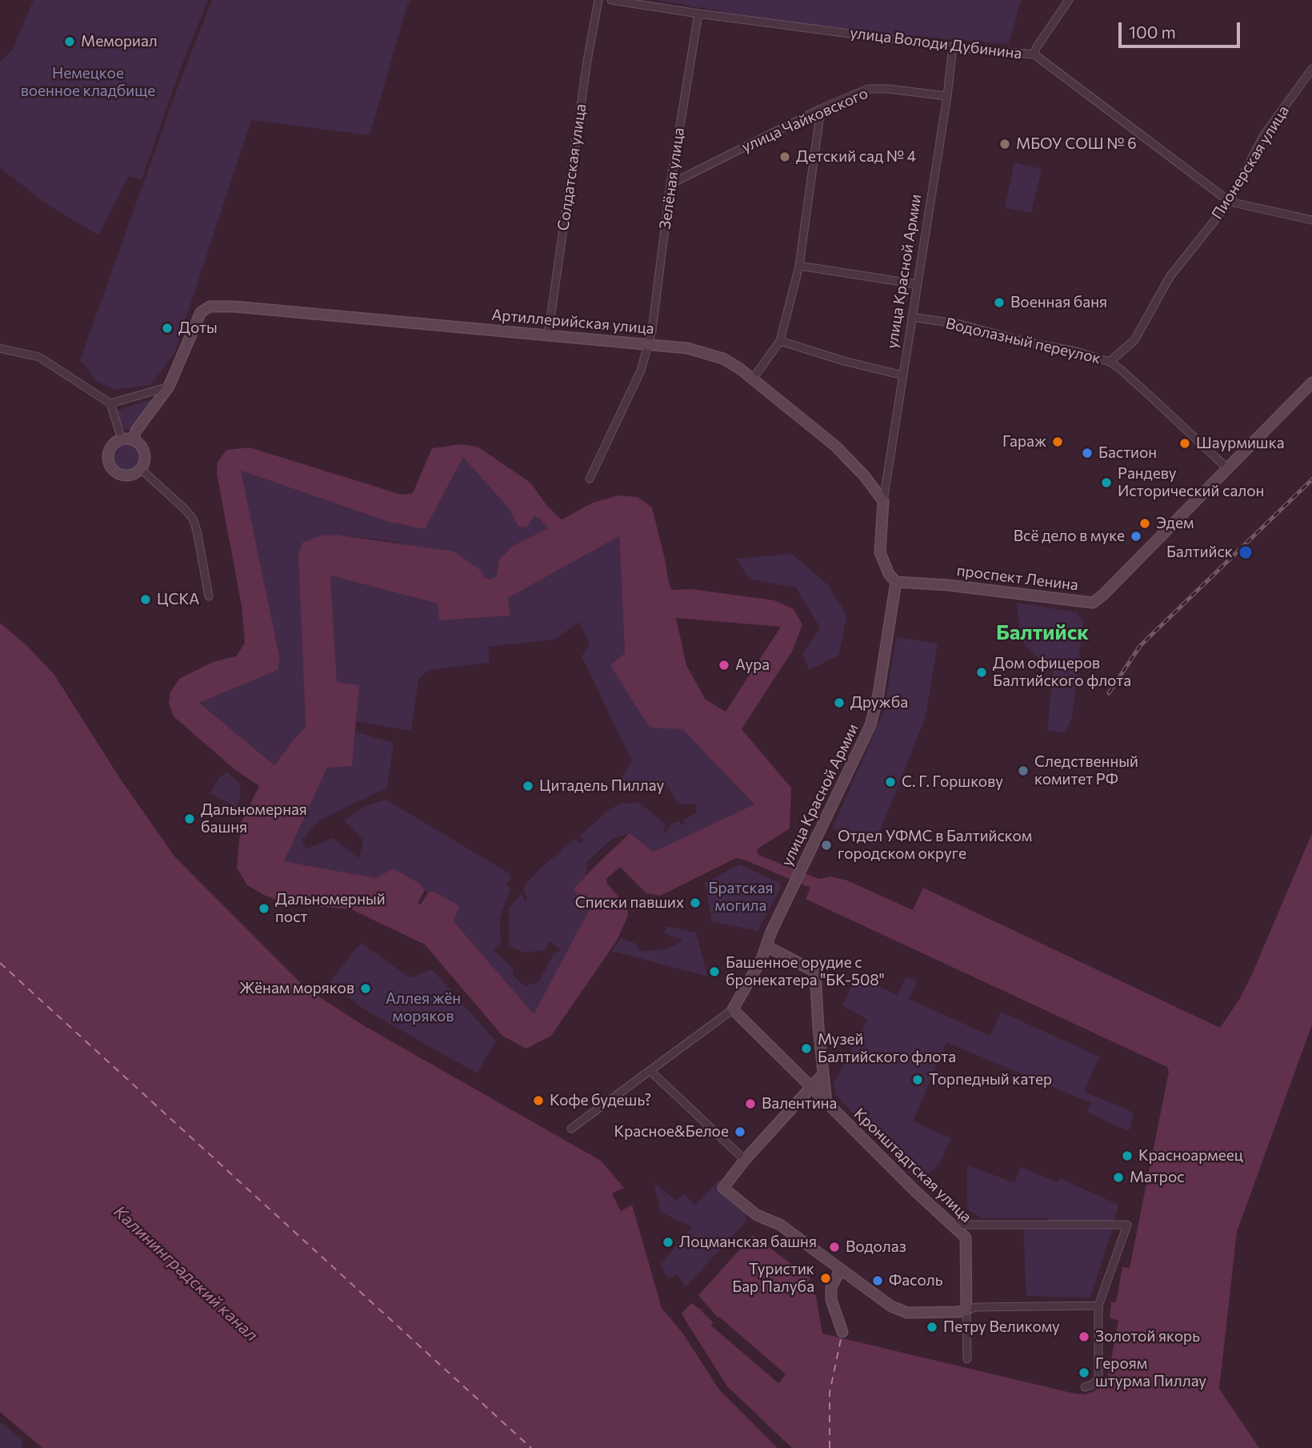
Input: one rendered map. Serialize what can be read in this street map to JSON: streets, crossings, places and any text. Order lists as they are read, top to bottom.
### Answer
{
  "streets": {
    "street": [
      "улица Володи Дубинина",
      "улица Чайковского",
      "Пионерская улица",
      "Солдатская улица",
      "Зелёная улица",
      "улица Красной Армии",
      "Артиллерийская улица",
      "Водолазный переулок",
      "проспект Ленина",
      "Кронштадтская улица"
    ]
  },
  "crossings": [
    ["улица Володи Дубинина", "Пионерская улица"],
    ["улица Володи Дубинина", "Зелёная улица"],
    ["улица Володи Дубинина", "улица Красной Армии"],
    ["улица Чайковского", "Зелёная улица"],
    ["улица Чайковского", "улица Красной Армии"],
    ["Пионерская улица", "Водолазный переулок"],
    ["Солдатская улица", "Артиллерийская улица"],
    ["Зелёная улица", "Артиллерийская улица"],
    ["улица Красной Армии", "Артиллерийская улица"],
    ["улица Красной Армии", "Водолазный переулок"],
    ["улица Красной Армии", "проспект Ленина"],
    ["улица Красной Армии", "Кронштадтская улица"],
    ["Водолазный переулок", "проспект Ленина"]
  ],
  "districts": ["Балтийск"],
  "water": ["Калининградский канал"],
  "parks": ["Немецкое военное кладбище", "Братская могила", "Аллея жён моряков"],
  "places": [
    "Мемориал",
    "МБОУ СОШ № 6",
    "Детский сад № 4",
    "Военная баня",
    "Доты",
    "Гараж",
    "Шаурмишка",
    "Бастион",
    "Рандеву Исторический салон",
    "Эдем",
    "Всё дело в муке",
    "Балтийск",
    "ЦСКА",
    "Аура",
    "Дом офицеров Балтийского флота",
    "Дружба",
    "Следственный комитет РФ",
    "С. Г. Горшкову",
    "Цитадель Пиллау",
    "Дальномерная башня",
    "Отдел УФМС в Балтийском городском округе",
    "Списки павших",
    "Дальномерный пост",
    "Башенное орудие с бронекатера \"БК-508\"",
    "Жёнам моряков",
    "Музей Балтийского флота",
    "Торпедный катер",
    "Кофе будешь?",
    "Валентина",
    "Красное&Белое",
    "Красноармеец",
    "Матрос",
    "Лоцманская башня",
    "Водолаз",
    "Туристик Бар Палуба",
    "Фасоль",
    "Петру Великому",
    "Золотой якорь",
    "Героям штурма Пиллау"
  ],
  "scale_bar": "100 m"
}
